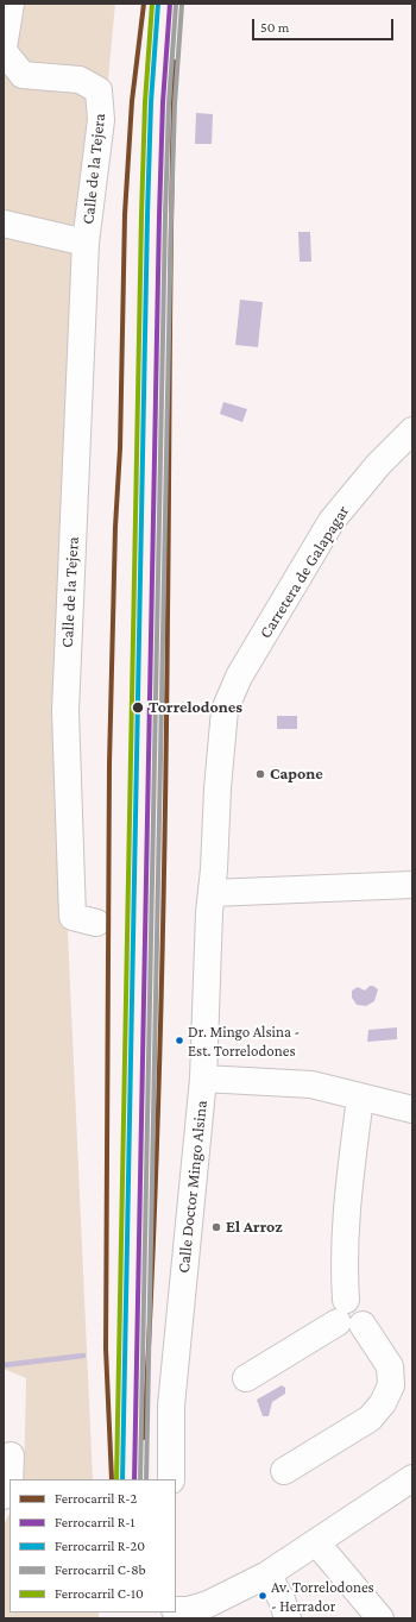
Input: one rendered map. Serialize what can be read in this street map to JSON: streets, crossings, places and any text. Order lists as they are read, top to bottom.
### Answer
{
  "streets": {
    "street": ["Calle de la Tejera", "Carretera de Galapagar", "Calle Doctor Mingo Alsina"]
  },
  "crossings": [
    ["Carretera de Galapagar", "Calle Doctor Mingo Alsina"]
  ],
  "places": [
    "Torrelodones",
    "Capone",
    "Dr. Mingo Alsina - Est. Torrelodones",
    "El Arroz",
    "Av. Torrelodones - Herrador"
  ],
  "lines": [
    "rail line R-2",
    "rail line R-1",
    "rail line R-20",
    "rail line C-10",
    "rail line C-8b"
  ],
  "legend": [
    "Ferrocarril R-2",
    "Ferrocarril R-1",
    "Ferrocarril R-20",
    "Ferrocarril C-8b",
    "Ferrocarril C-10"
  ],
  "scale_bar": "50 m"
}
